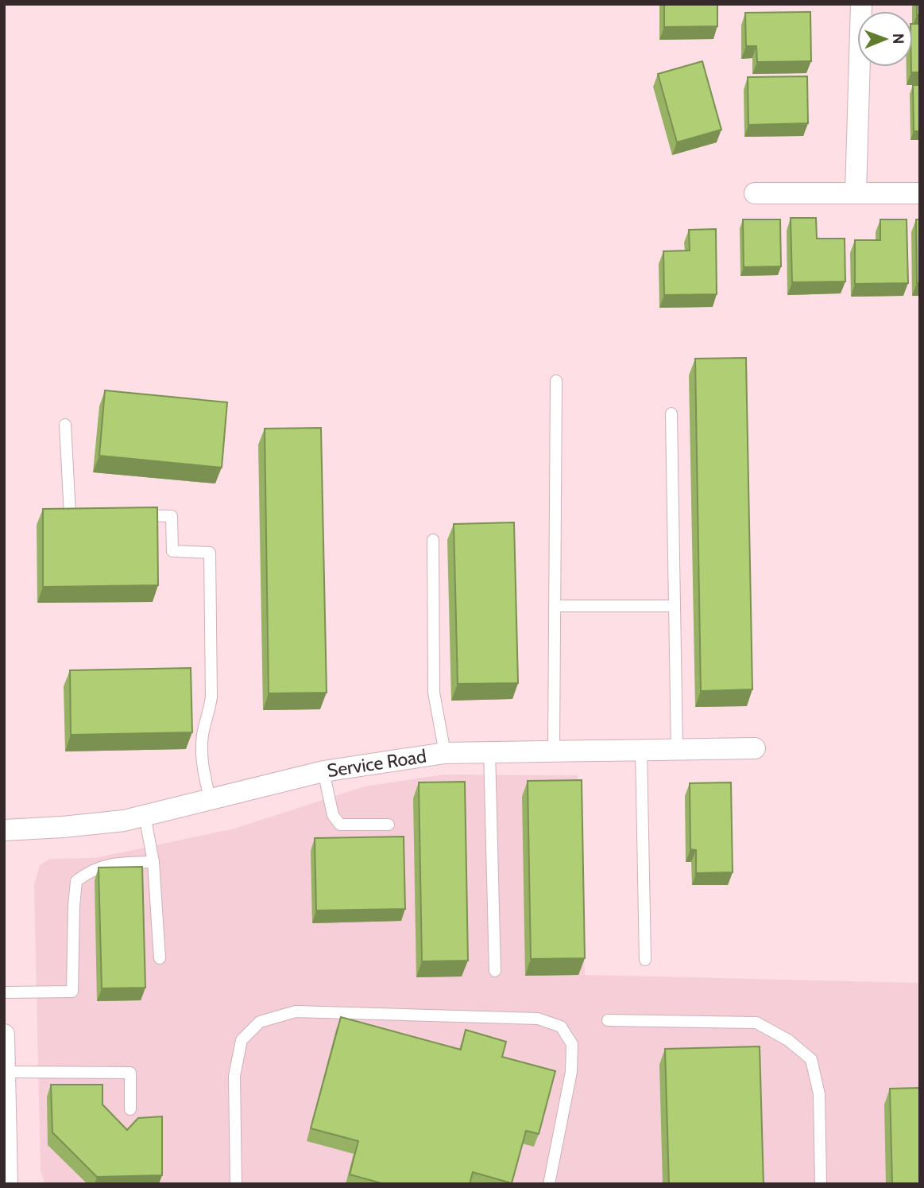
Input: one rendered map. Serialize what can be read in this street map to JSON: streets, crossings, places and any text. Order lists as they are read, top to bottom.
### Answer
{
  "streets": {
    "street": ["Service Road"]
  },
  "north": "right"
}
